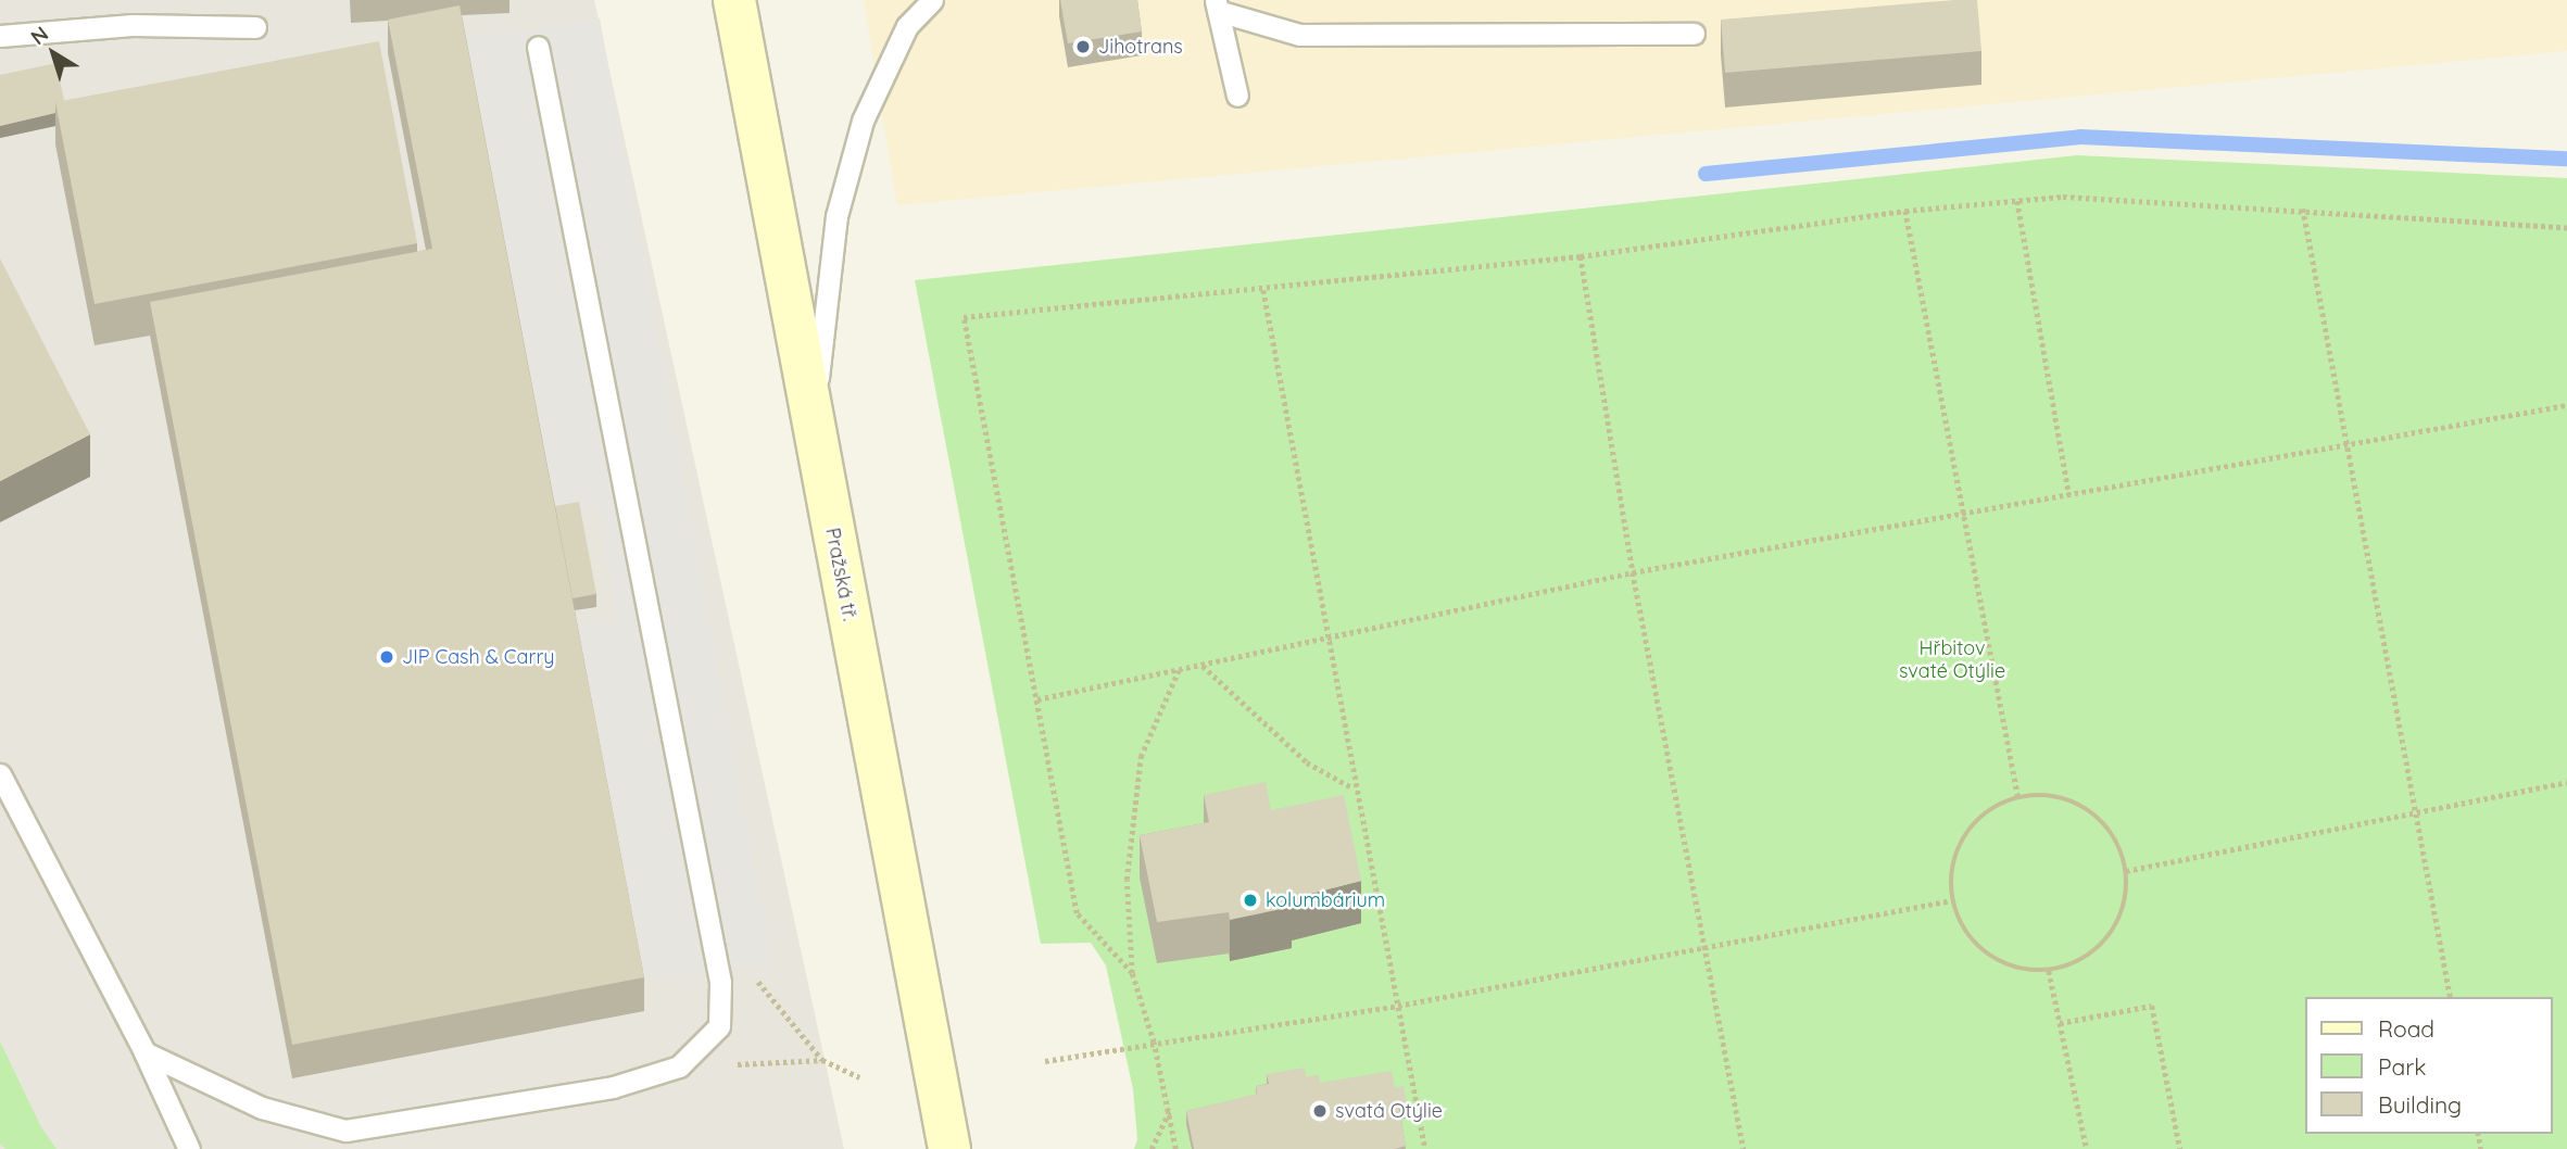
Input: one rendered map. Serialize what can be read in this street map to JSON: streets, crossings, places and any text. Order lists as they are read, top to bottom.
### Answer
{
  "streets": {
    "main road": ["Pražská tř."]
  },
  "parks": ["Hřbitov svaté Otýlie"],
  "places": [
    "Jihotrans",
    "JIP Cash & Carry",
    "kolumbárium",
    "svatá Otýlie"
  ],
  "legend": ["Road", "Park", "Building"],
  "north": "top left"
}
